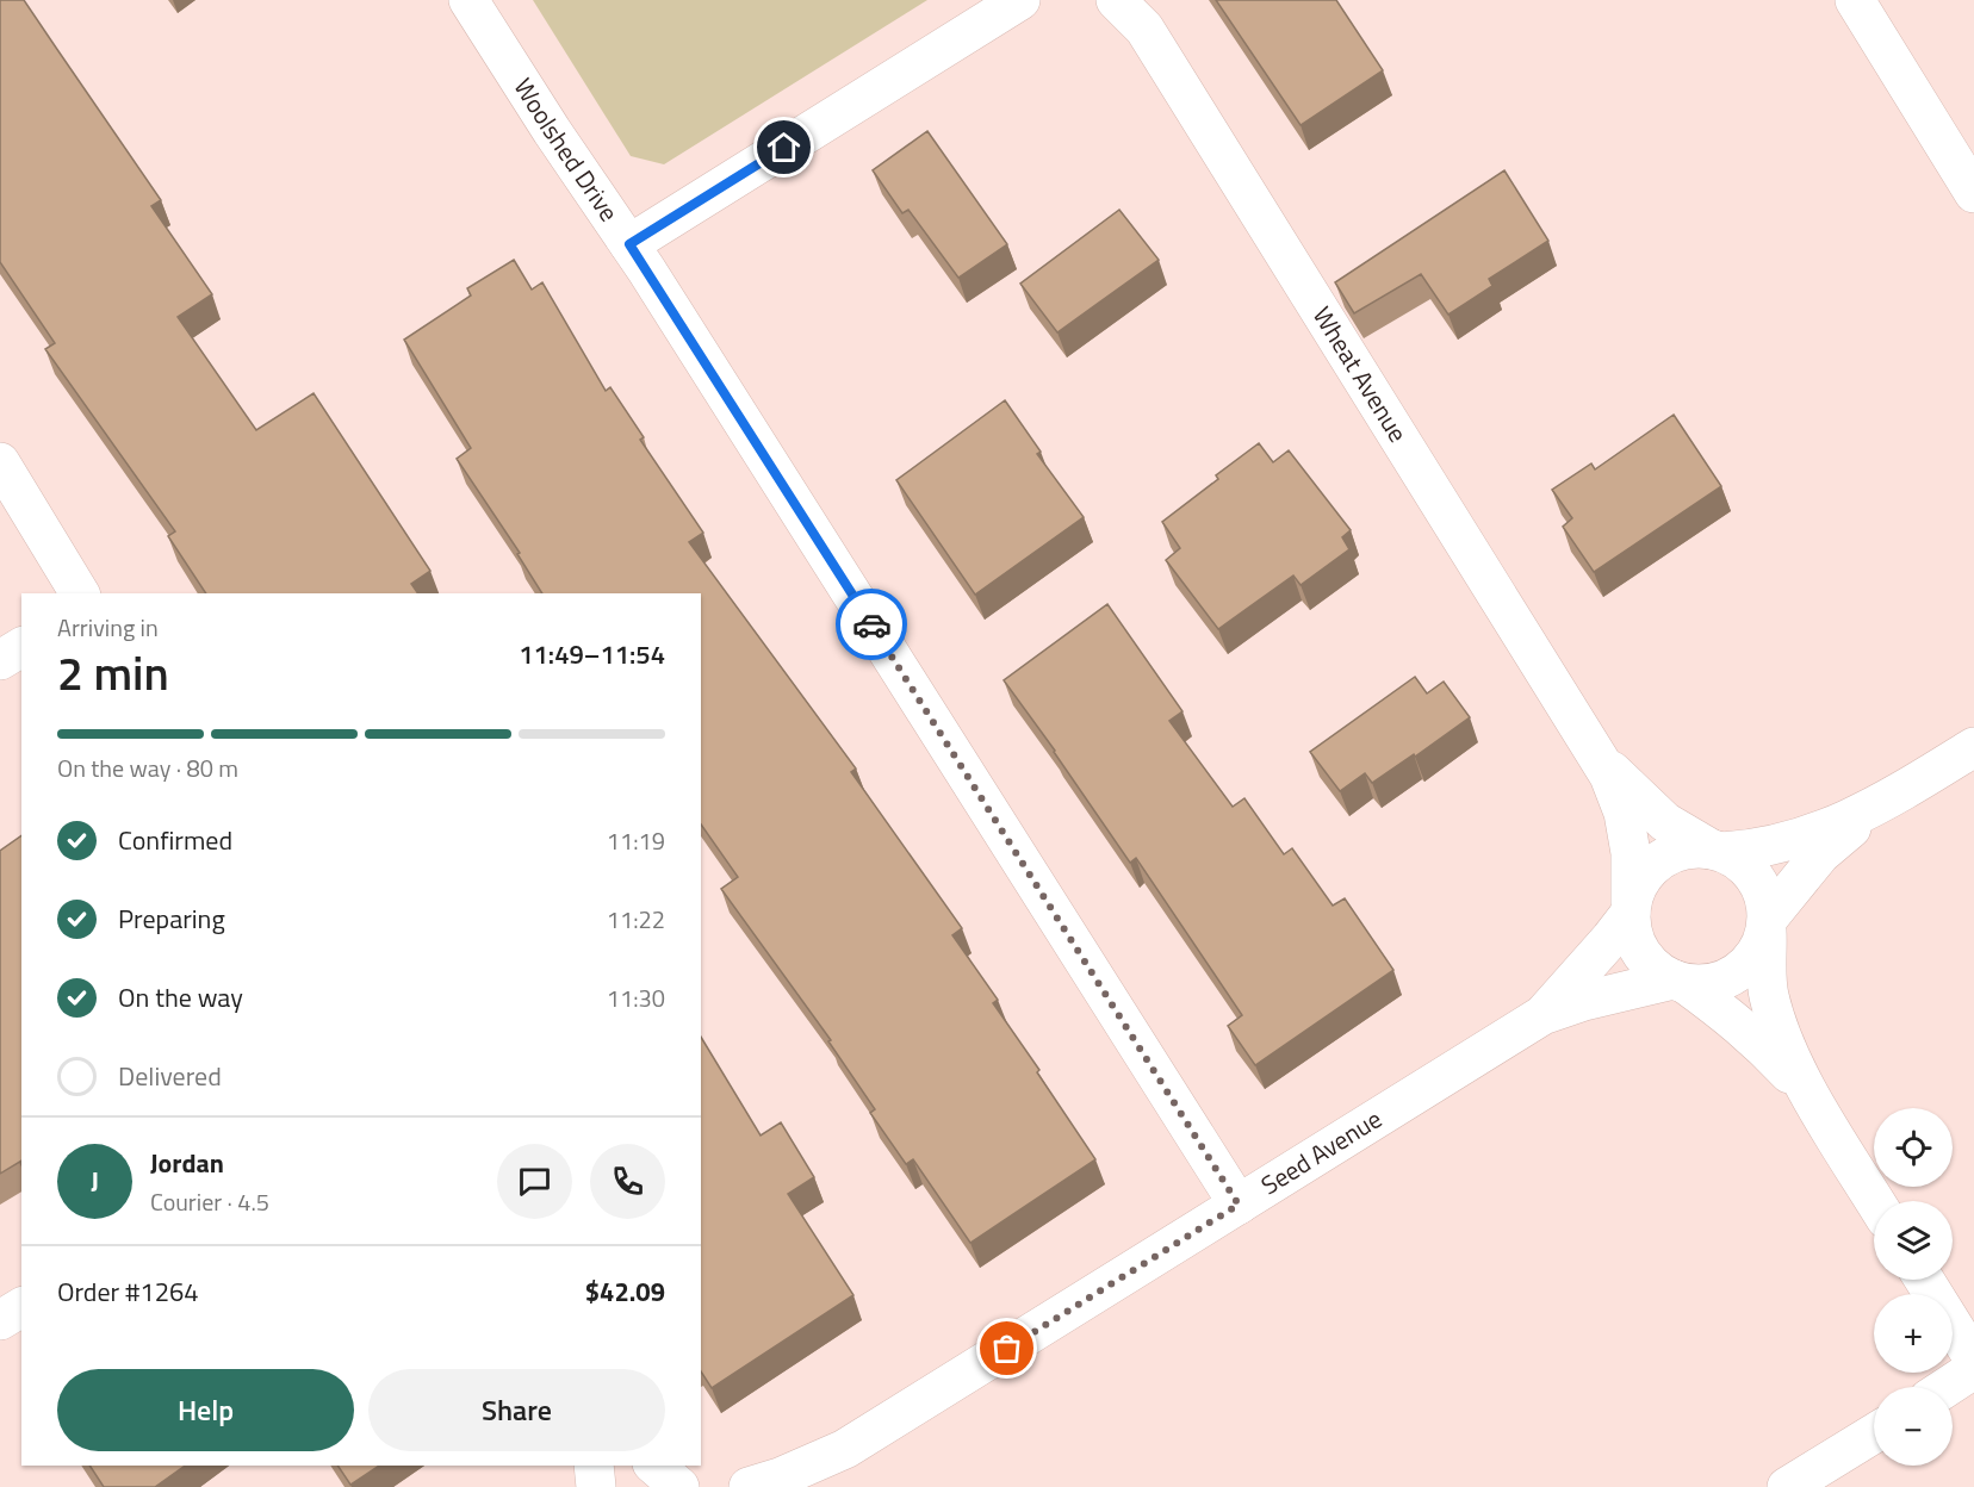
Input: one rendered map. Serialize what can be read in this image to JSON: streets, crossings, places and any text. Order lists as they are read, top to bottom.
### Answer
{
  "streets": {
    "street": ["Woolshed Drive", "Wheat Avenue", "Seed Avenue"]
  },
  "crossings": [
    ["Woolshed Drive", "Seed Avenue"],
    ["Wheat Avenue", "Seed Avenue"]
  ],
  "page": {
    "heading": ["2 min", "Arriving in", "11:49–11:54"],
    "panel": [
      "Jordan",
      "Courier · 4.5",
      "Order #1264",
      "$42.09"
    ],
    "bar": "On the way · 80 m",
    "list": [
      ["Confirmed", "11:19"],
      ["Preparing", "11:22"],
      ["On the way", "11:30"],
      "Delivered"
    ],
    "map_buttons": ["+", "−"],
    "round": "J",
    "buttons": ["Help", "Share"]
  }
}
